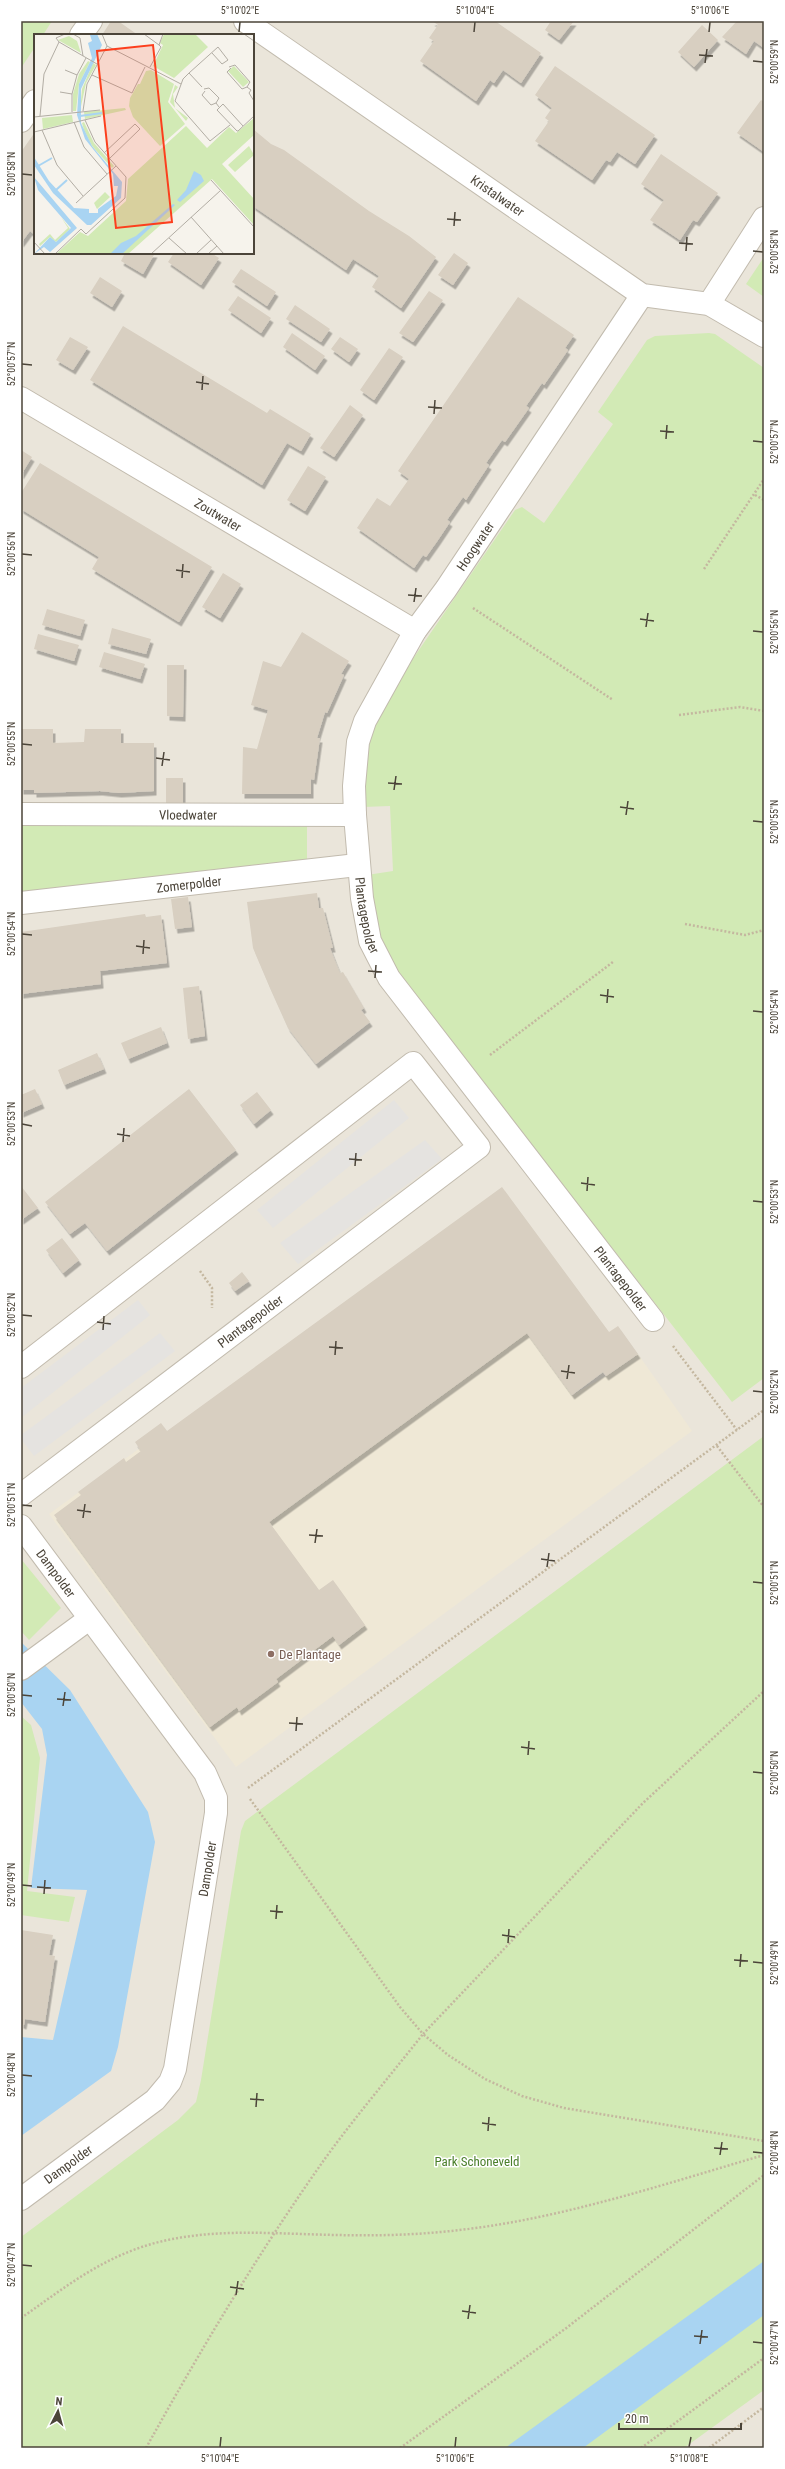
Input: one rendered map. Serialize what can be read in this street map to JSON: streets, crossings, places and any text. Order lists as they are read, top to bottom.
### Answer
{
  "streets": {
    "street": [
      "Kristalwater",
      "Zoutwater",
      "Hoogwater",
      "Vloedwater",
      "Zomerpolder",
      "Plantagepolder",
      "Dampolder"
    ]
  },
  "crossings": [
    ["Kristalwater", "Hoogwater"],
    ["Zoutwater", "Hoogwater"],
    ["Hoogwater", "Vloedwater"],
    ["Hoogwater", "Plantagepolder"],
    ["Vloedwater", "Plantagepolder"],
    ["Zomerpolder", "Plantagepolder"]
  ],
  "parks": ["Park Schoneveld"],
  "places": ["De Plantage"],
  "scale_bar": "20 m",
  "north": "top",
  "coordinates": [
    "5°10'02\"E",
    "5°10'04\"E",
    "5°10'06\"E",
    "52°00'59\"N",
    "52°00'58\"N",
    "52°00'57\"N",
    "52°00'56\"N",
    "52°00'55\"N",
    "52°00'54\"N",
    "52°00'53\"N",
    "52°00'52\"N",
    "52°00'51\"N",
    "52°00'50\"N",
    "52°00'49\"N",
    "52°00'48\"N",
    "52°00'47\"N",
    "5°10'08\"E"
  ]
}
